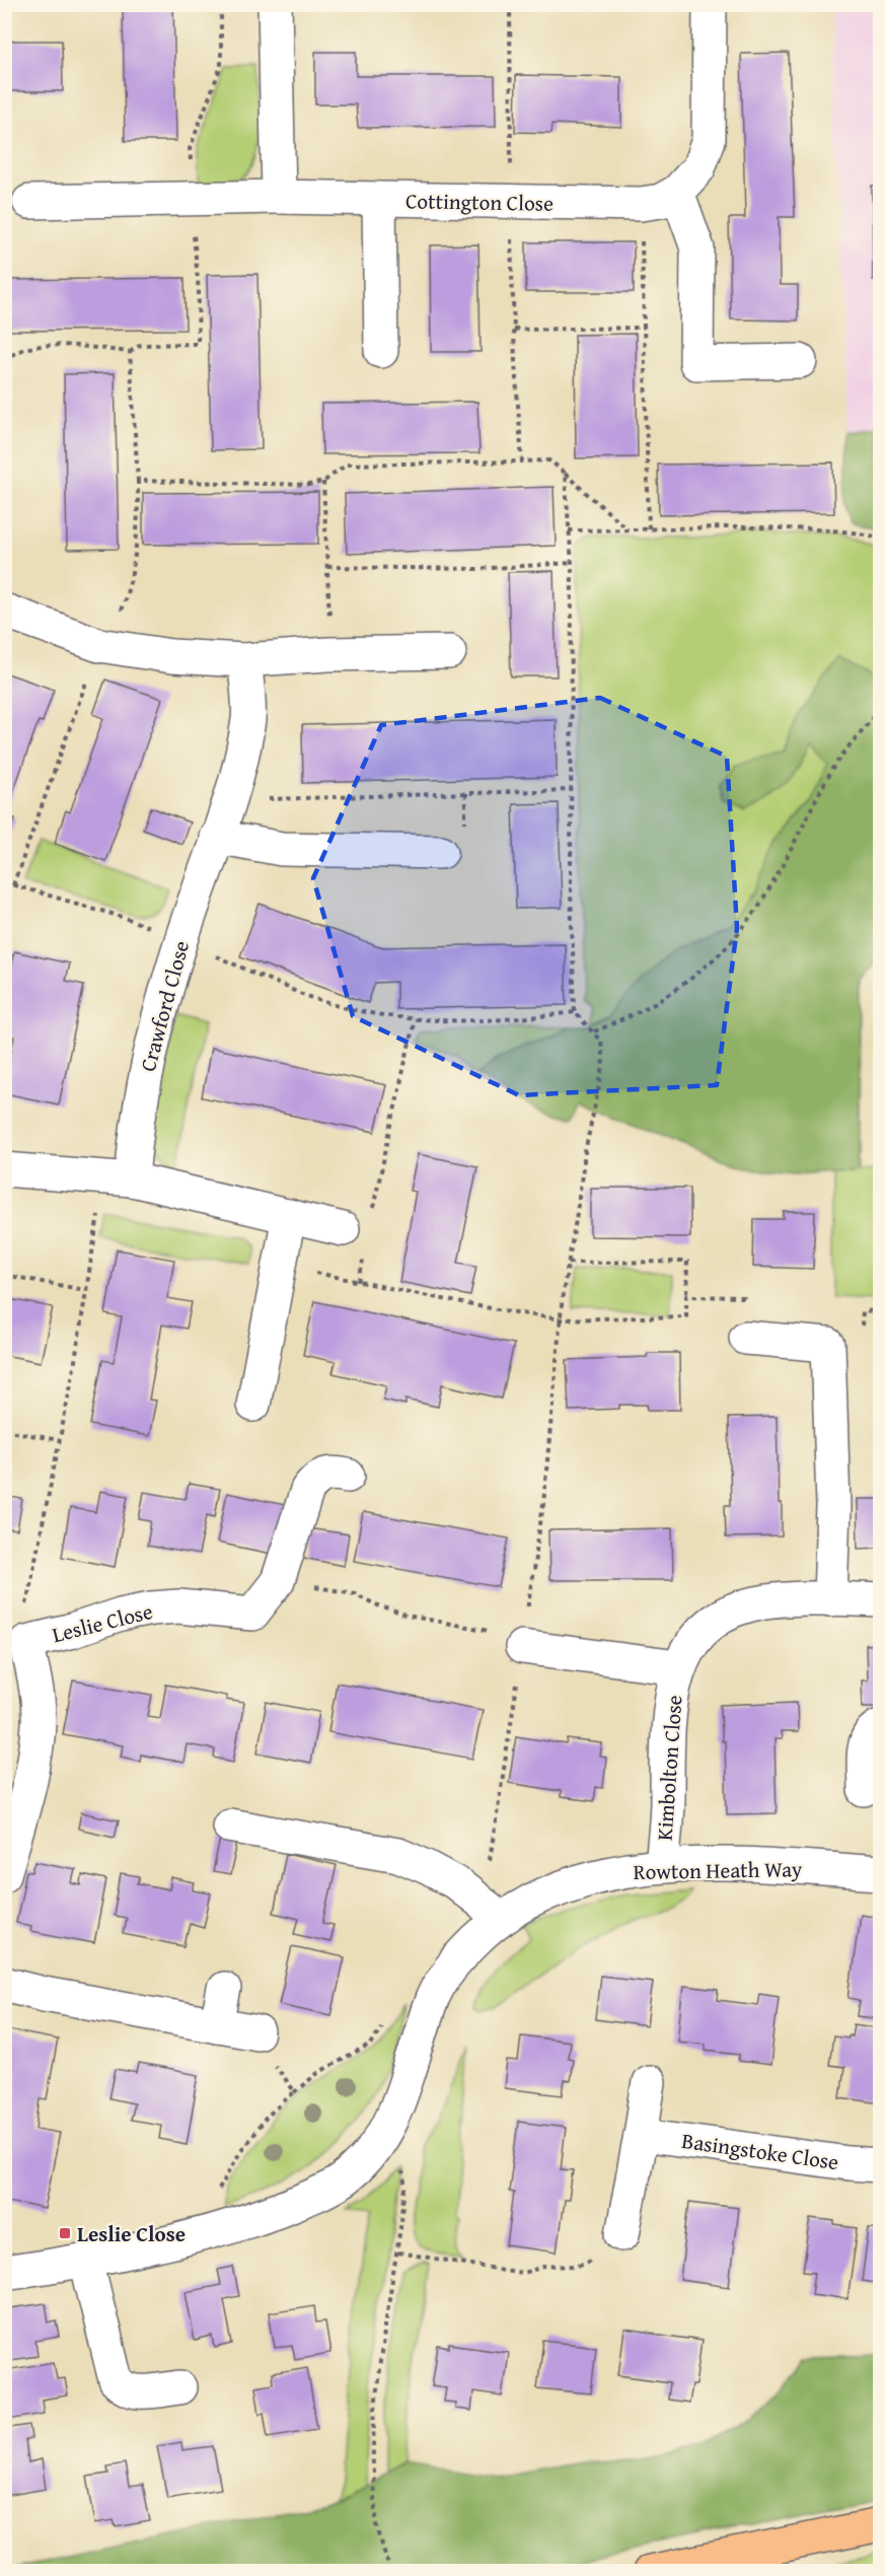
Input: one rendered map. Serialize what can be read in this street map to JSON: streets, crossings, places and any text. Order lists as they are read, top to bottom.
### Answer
{
  "streets": {
    "street": [
      "Cottington Close",
      "Crawford Close",
      "Leslie Close",
      "Kimbolton Close",
      "Rowton Heath Way",
      "Basingstoke Close"
    ]
  },
  "crossings": [
    ["Kimbolton Close", "Rowton Heath Way"]
  ],
  "places": {
    "transit": ["Leslie Close"]
  }
}
